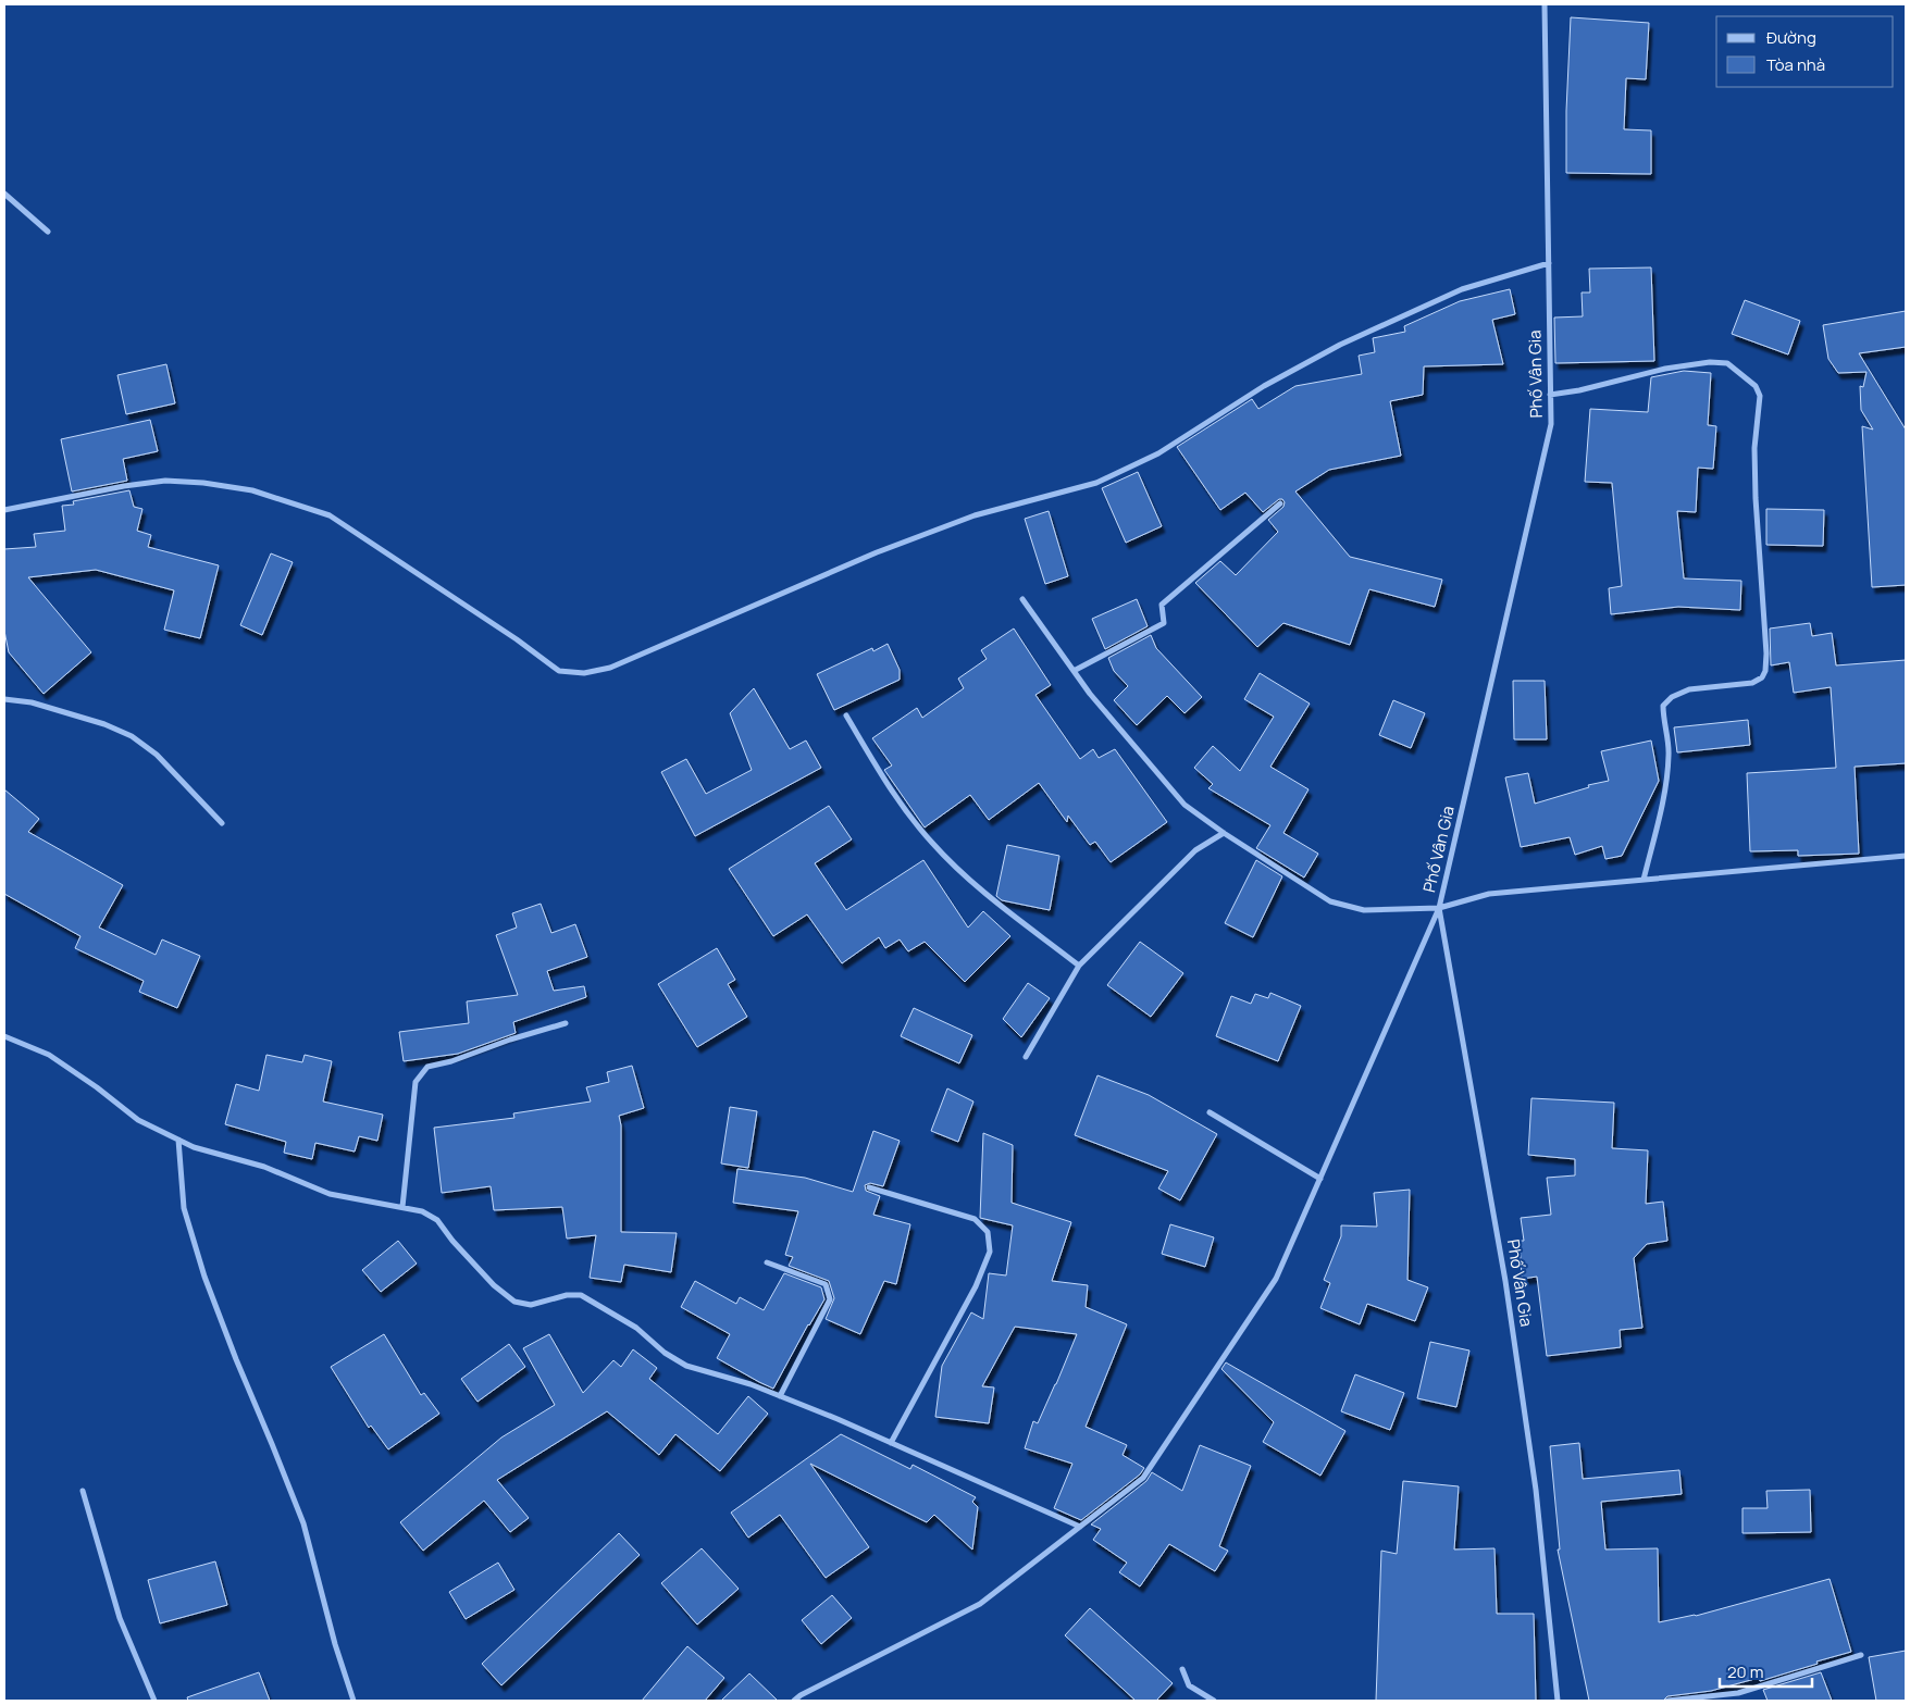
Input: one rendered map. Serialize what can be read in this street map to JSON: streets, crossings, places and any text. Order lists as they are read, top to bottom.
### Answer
{
  "streets": {
    "street": ["Phố Vân Gia"]
  },
  "legend": ["Đường", "Tòa nhà"],
  "scale_bar": "20 m"
}
